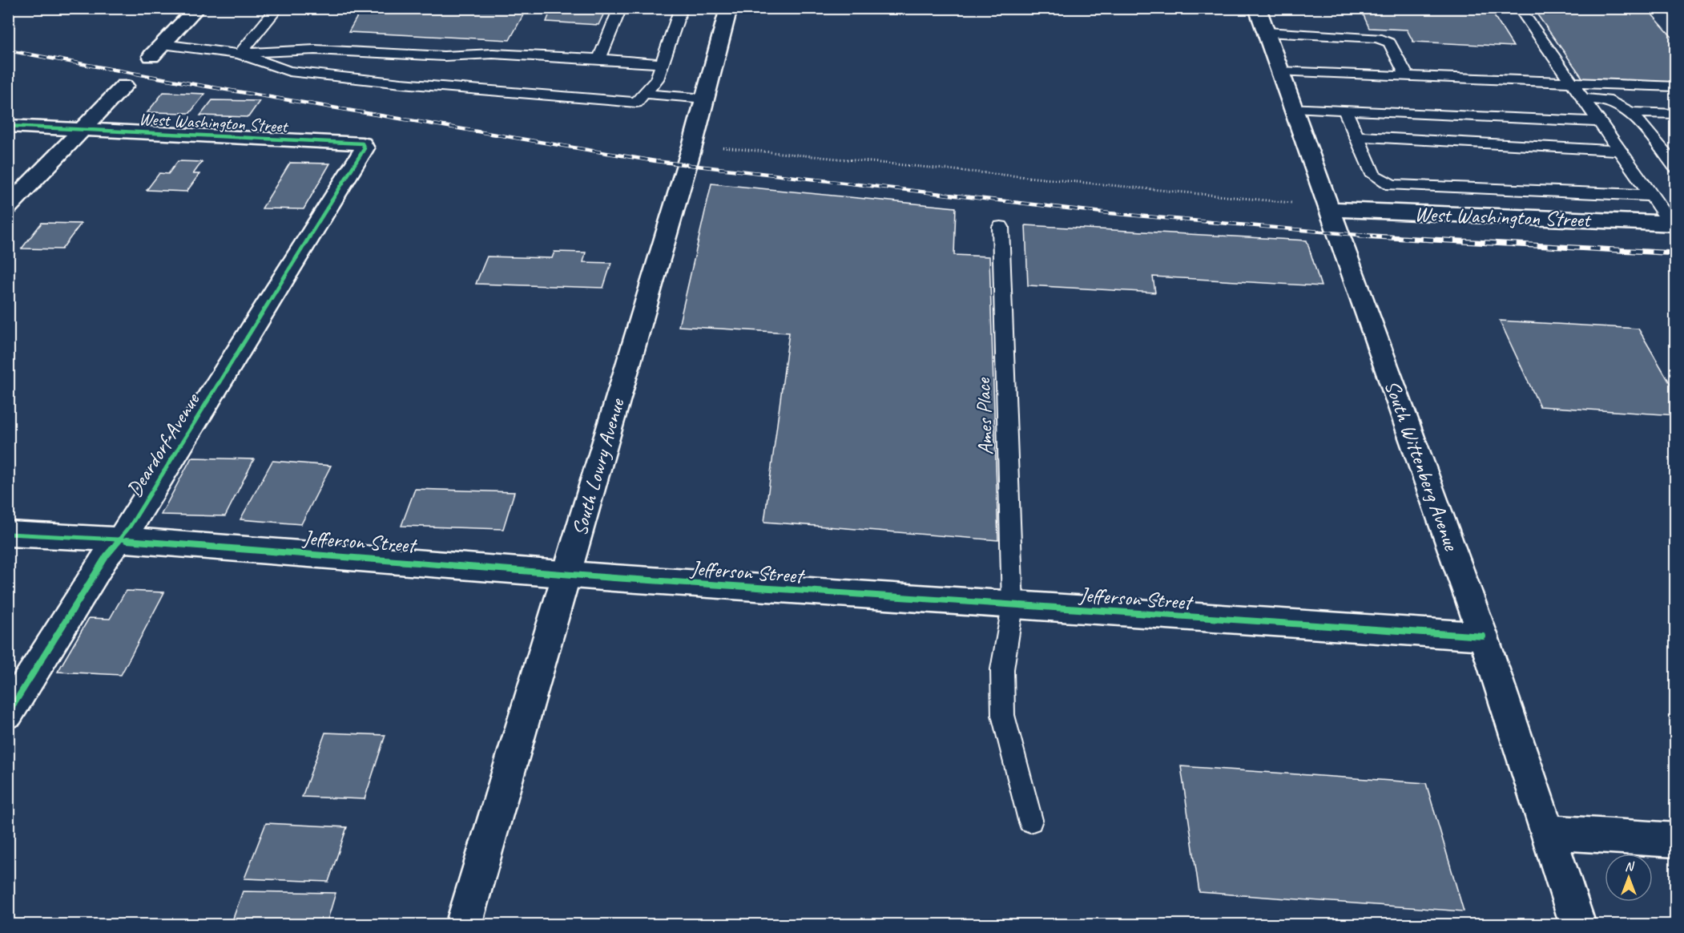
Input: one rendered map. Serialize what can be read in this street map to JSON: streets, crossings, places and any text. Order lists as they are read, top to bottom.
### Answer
{
  "streets": {
    "street": [
      "West Washington Street",
      "Deardorf Avenue",
      "South Wittenberg Avenue",
      "South Lowry Avenue",
      "Jefferson Street"
    ],
    "lane": ["Ames Place"]
  },
  "crossings": [
    ["West Washington Street", "Deardorf Avenue"],
    ["West Washington Street", "South Wittenberg Avenue"],
    ["Ames Place", "Jefferson Street"],
    ["Deardorf Avenue", "Jefferson Street"],
    ["South Wittenberg Avenue", "Jefferson Street"],
    ["South Lowry Avenue", "Jefferson Street"]
  ],
  "north": "top"
}
